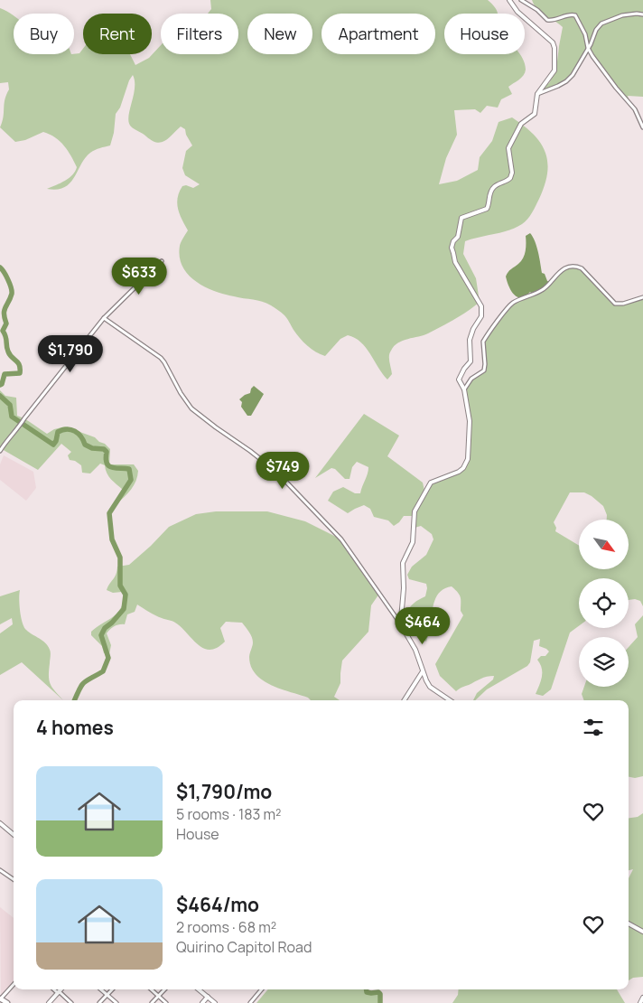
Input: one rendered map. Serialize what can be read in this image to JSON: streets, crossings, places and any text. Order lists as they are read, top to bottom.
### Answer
{
  "north": "bottom right",
  "page": {
    "chip": [
      "Buy",
      "Rent",
      "Filters",
      "New",
      "Apartment",
      "House"
    ],
    "price": [
      "$633",
      "$1,790",
      "$749",
      "$464"
    ],
    "heading": "4 homes",
    "list": [
      {
        "name": "$1,790/mo",
        "note": "5 rooms · 183 m² · House"
      },
      {
        "name": "$464/mo",
        "note": "2 rooms · 68 m² · Quirino Capitol Road"
      }
    ]
  }
}
